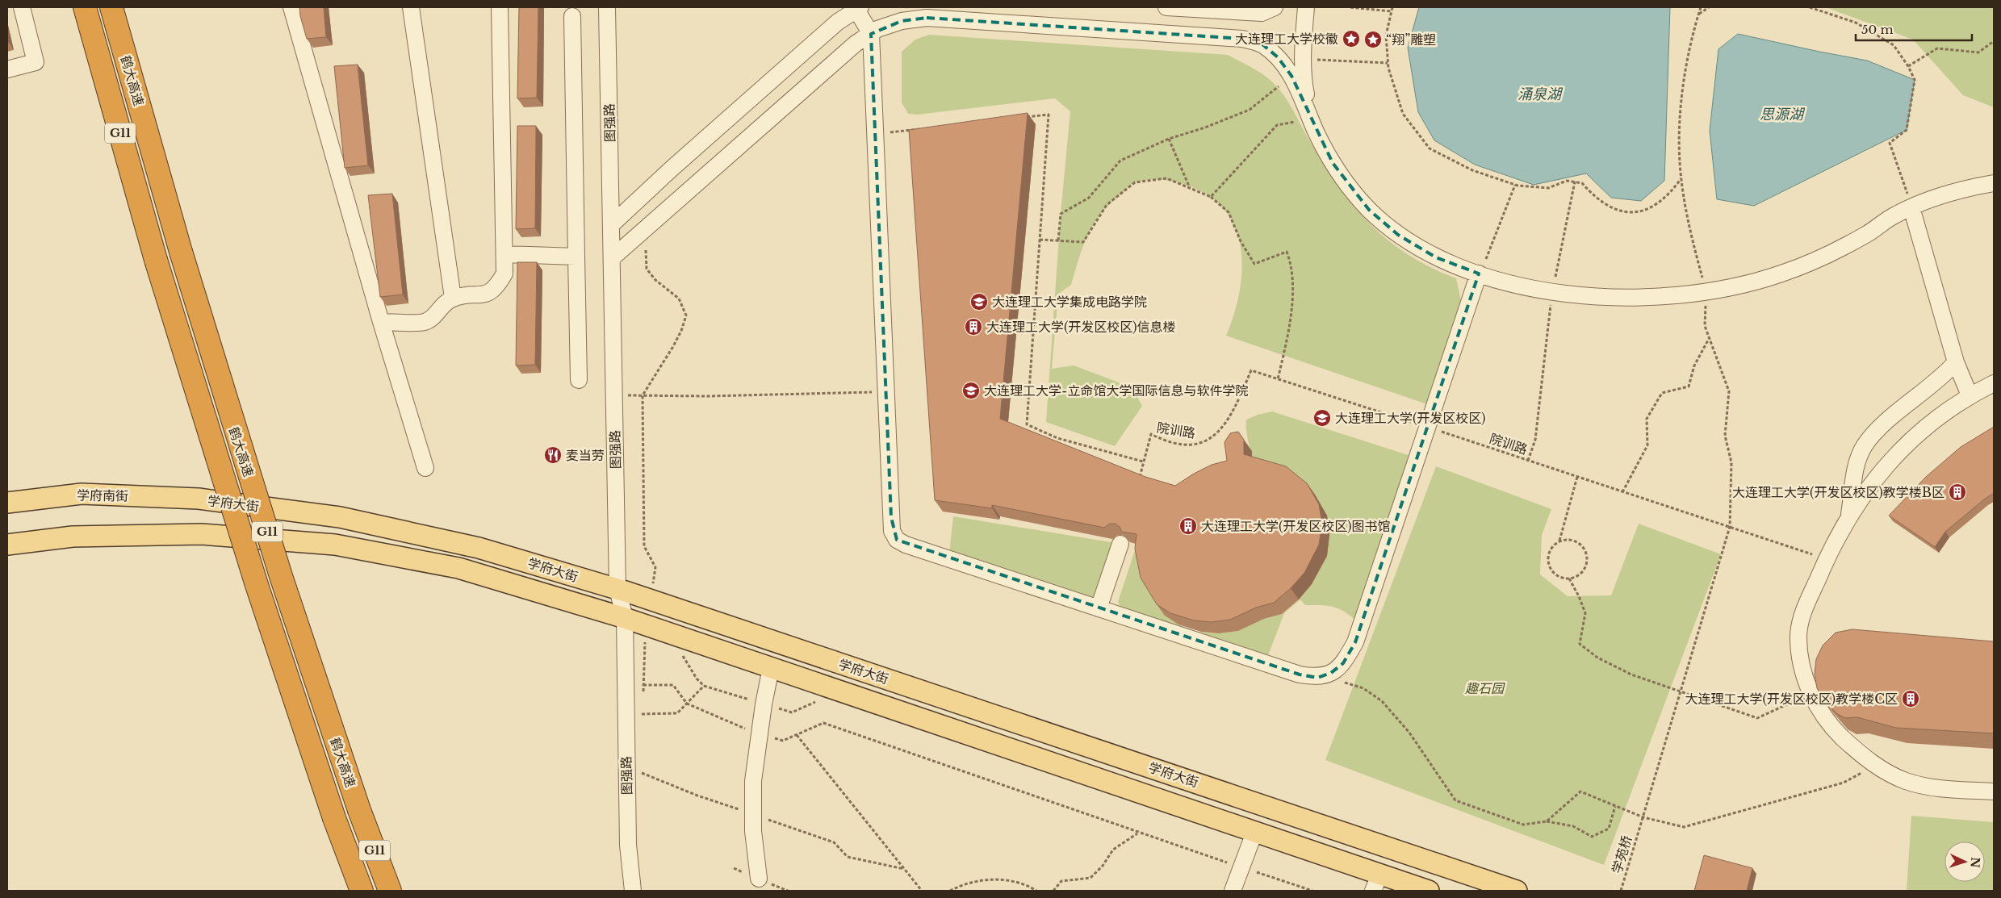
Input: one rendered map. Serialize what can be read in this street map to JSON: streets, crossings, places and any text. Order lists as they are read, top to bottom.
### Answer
{
  "streets": {
    "highway": ["鹤大高速", "G11"],
    "main road": ["学府南街", "学府大街"],
    "street": ["图强路"],
    "path": ["院训路", "学苑桥"]
  },
  "crossings": [
    ["图强路", "学府大街"],
    ["院训路", "学苑桥"],
    ["学府南街", "学府大街"]
  ],
  "water": ["涌泉湖", "思源湖"],
  "parks": ["趣石园"],
  "places": {
    "place": ["大连理工大学校徽", "“翔”雕塑"],
    "school or university": ["大连理工大学集成电路学院", "大连理工大学-立命馆大学国际信息与软件学院", "大连理工大学(开发区校区)"],
    "building": [
      "大连理工大学(开发区校区)信息楼",
      "大连理工大学(开发区校区)教学楼B区",
      "大连理工大学(开发区校区)图书馆",
      "大连理工大学(开发区校区)教学楼C区"
    ],
    "restaurant": ["麦当劳"]
  },
  "scale_bar": "50 m",
  "north": "right"
}
